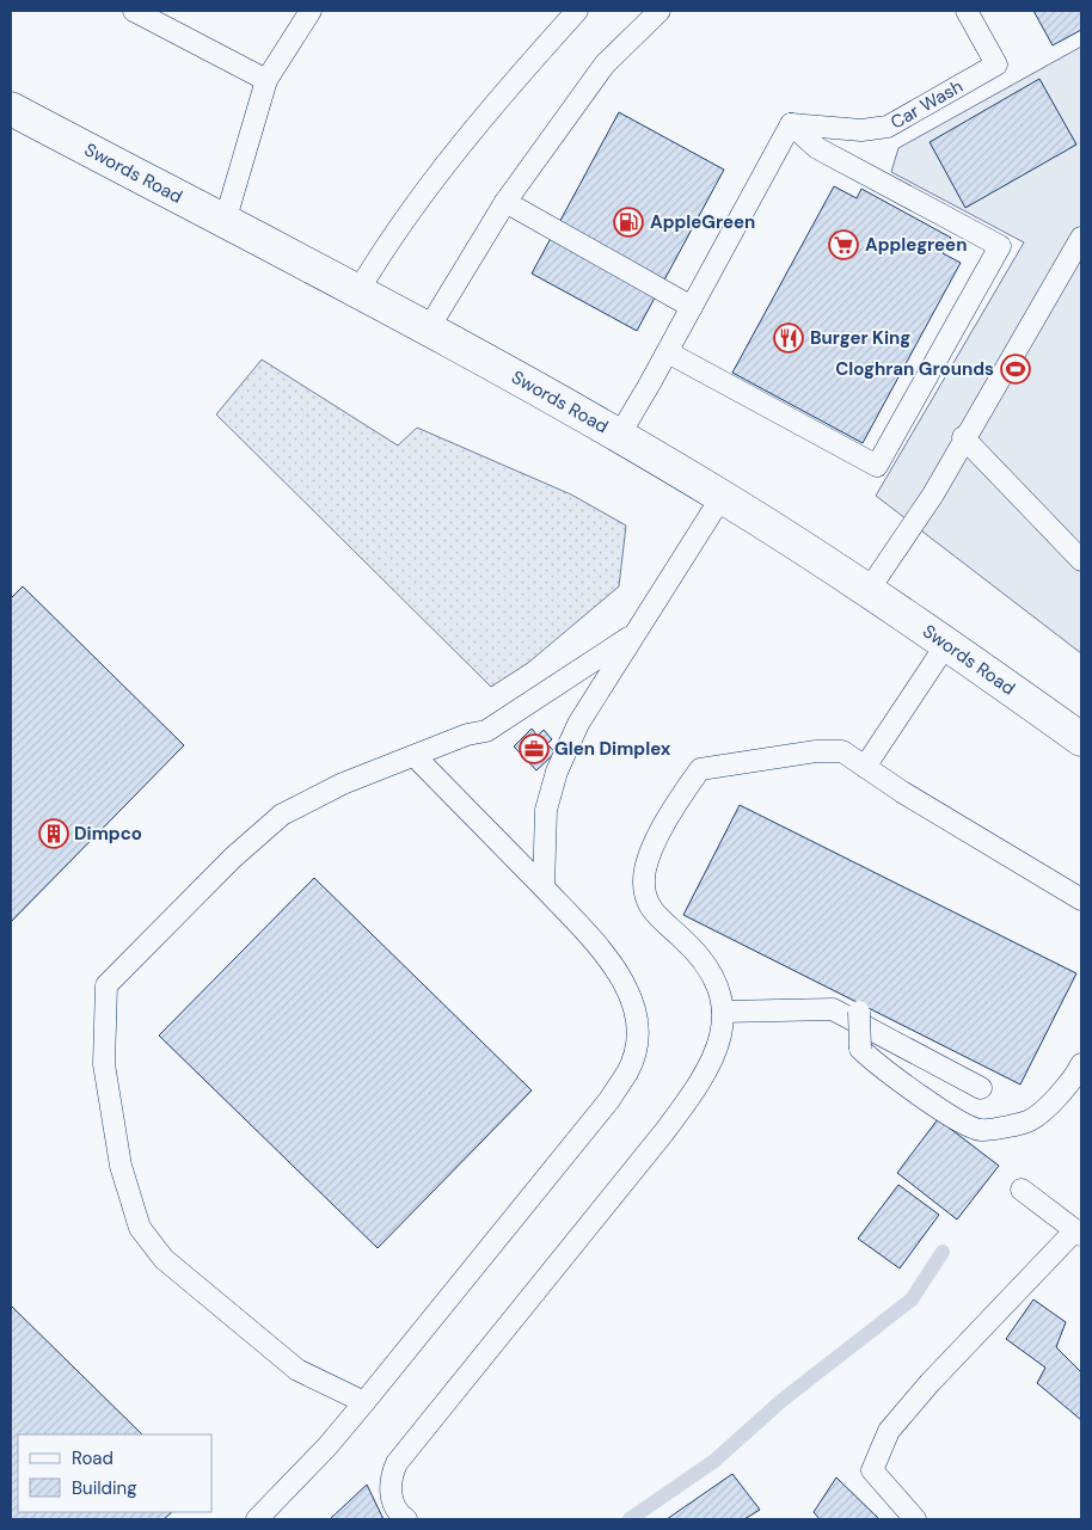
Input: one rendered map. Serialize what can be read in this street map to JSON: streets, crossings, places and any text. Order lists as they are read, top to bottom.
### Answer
{
  "streets": {
    "main road": ["Swords Road"],
    "lane": ["Car Wash"]
  },
  "places": {
    "fuel station": ["AppleGreen"],
    "supermarket": ["Applegreen"],
    "restaurant": ["Burger King"],
    "sports": ["Cloghran Grounds"],
    "office": ["Glen Dimplex"],
    "building": ["Dimpco"]
  },
  "legend": ["Road", "Building"]
}
